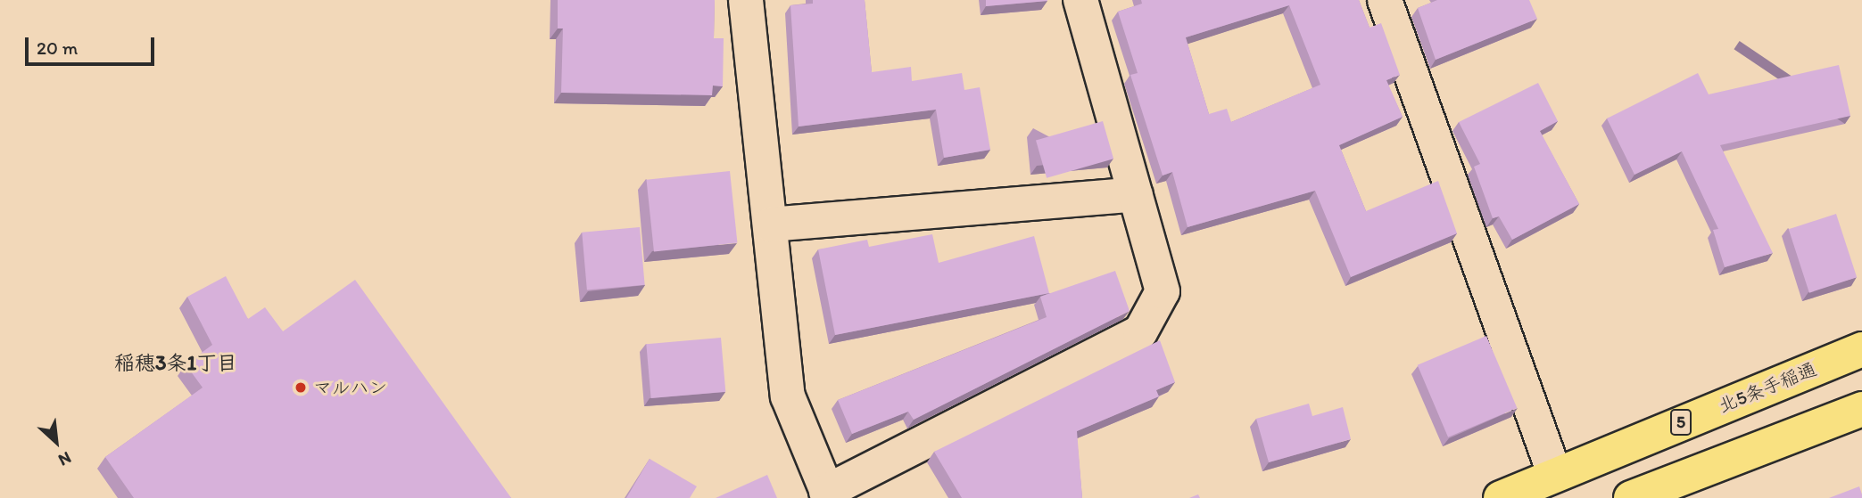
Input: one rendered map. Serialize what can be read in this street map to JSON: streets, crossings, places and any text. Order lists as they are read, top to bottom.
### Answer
{
  "streets": {
    "highway": ["北5条手稲通", "5"]
  },
  "districts": ["稲穂3条1丁目"],
  "places": ["マルハン"],
  "scale_bar": "20 m",
  "north": "bottom right"
}
